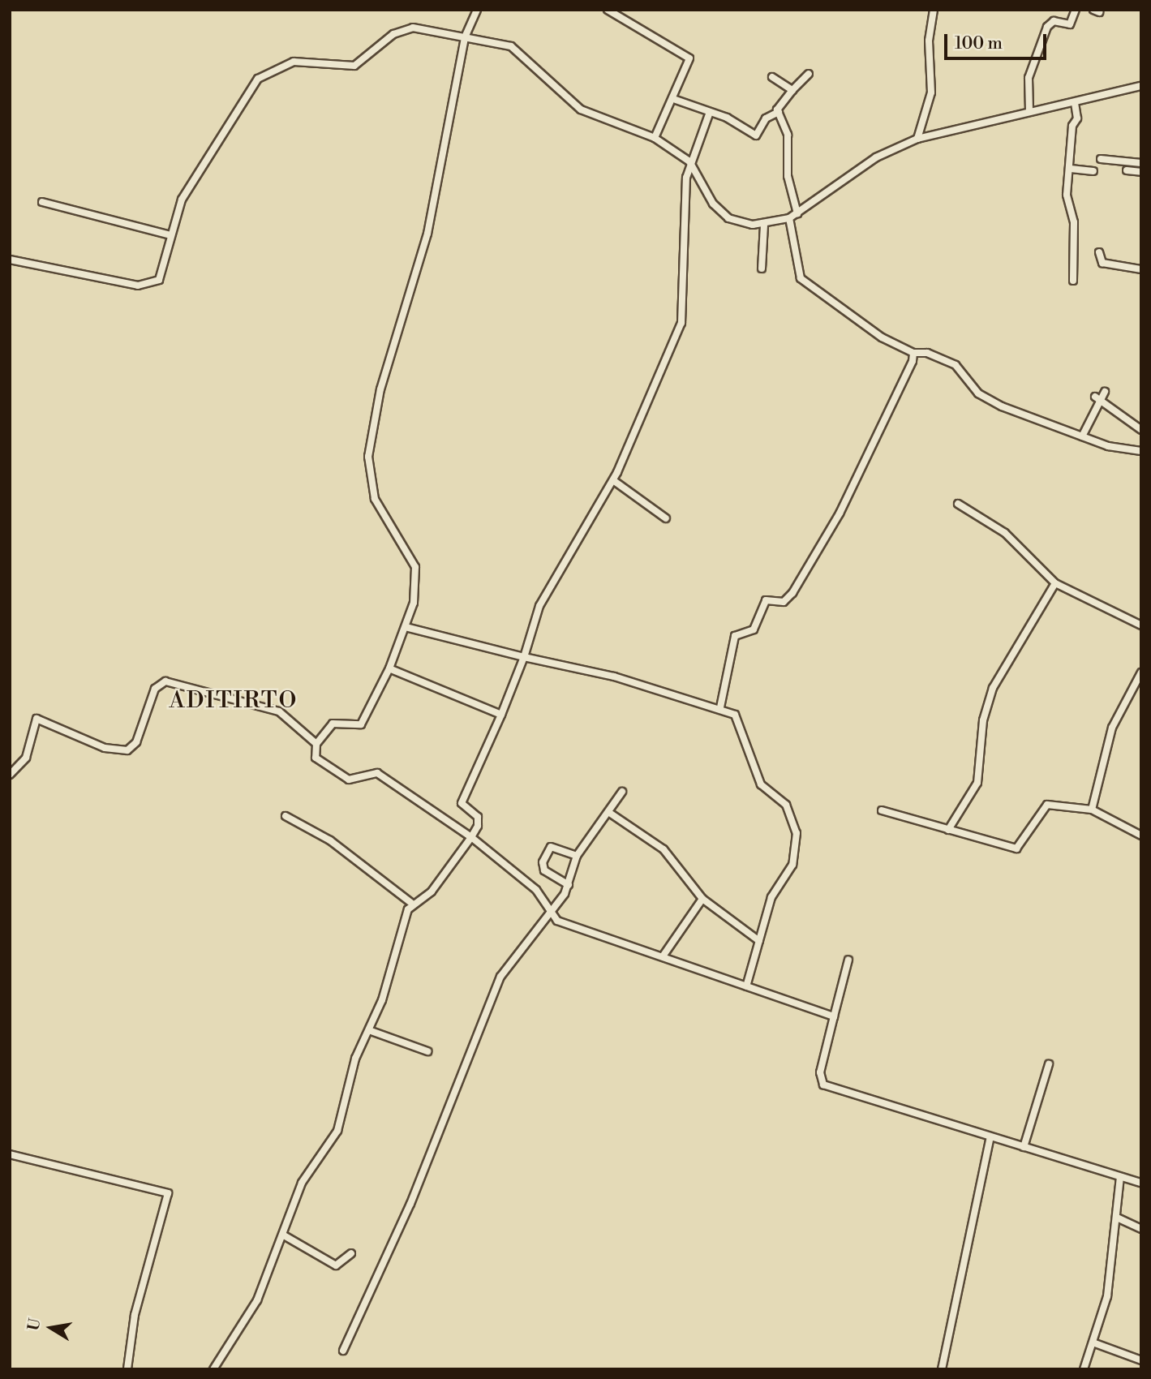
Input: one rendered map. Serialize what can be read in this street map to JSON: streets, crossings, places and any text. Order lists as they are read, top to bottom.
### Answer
{
  "districts": ["ADITIRTO"],
  "scale_bar": "100 m",
  "north": "left"
}
